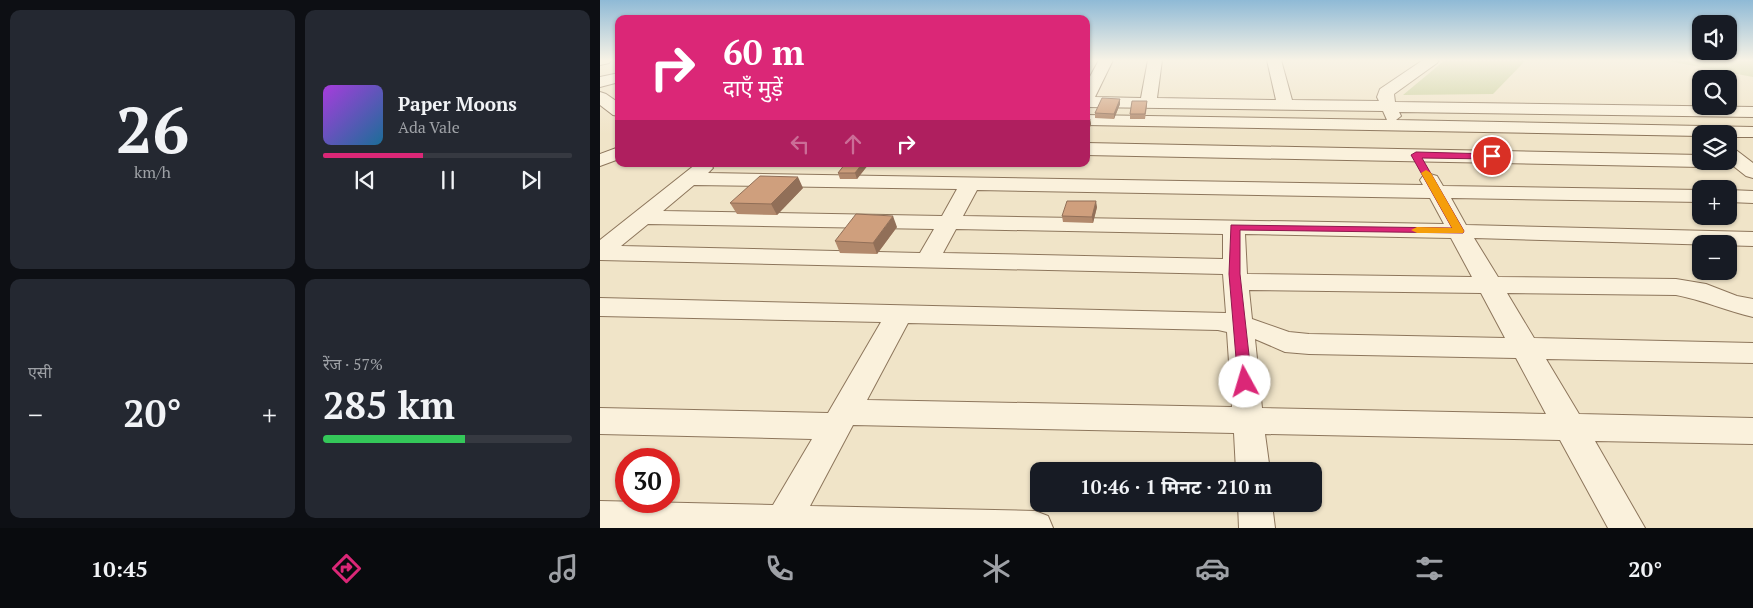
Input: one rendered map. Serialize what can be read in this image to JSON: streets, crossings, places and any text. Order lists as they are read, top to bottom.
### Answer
{
  "page": {
    "tile": [
      ["26", "km/h"],
      "एसी",
      ["रेंज · 57%", "285 km"]
    ],
    "map_buttons": ["+", "−"],
    "turn": ["60 m", "दाएँ मुड़ें"],
    "song": ["Paper Moons", "Ada Vale"],
    "heat": ["−", "20°", "+"],
    "limit": "30",
    "trip": "10:46 · 1 मिनट · 210 m",
    "tabs": ["10:45", "20°"]
  }
}
